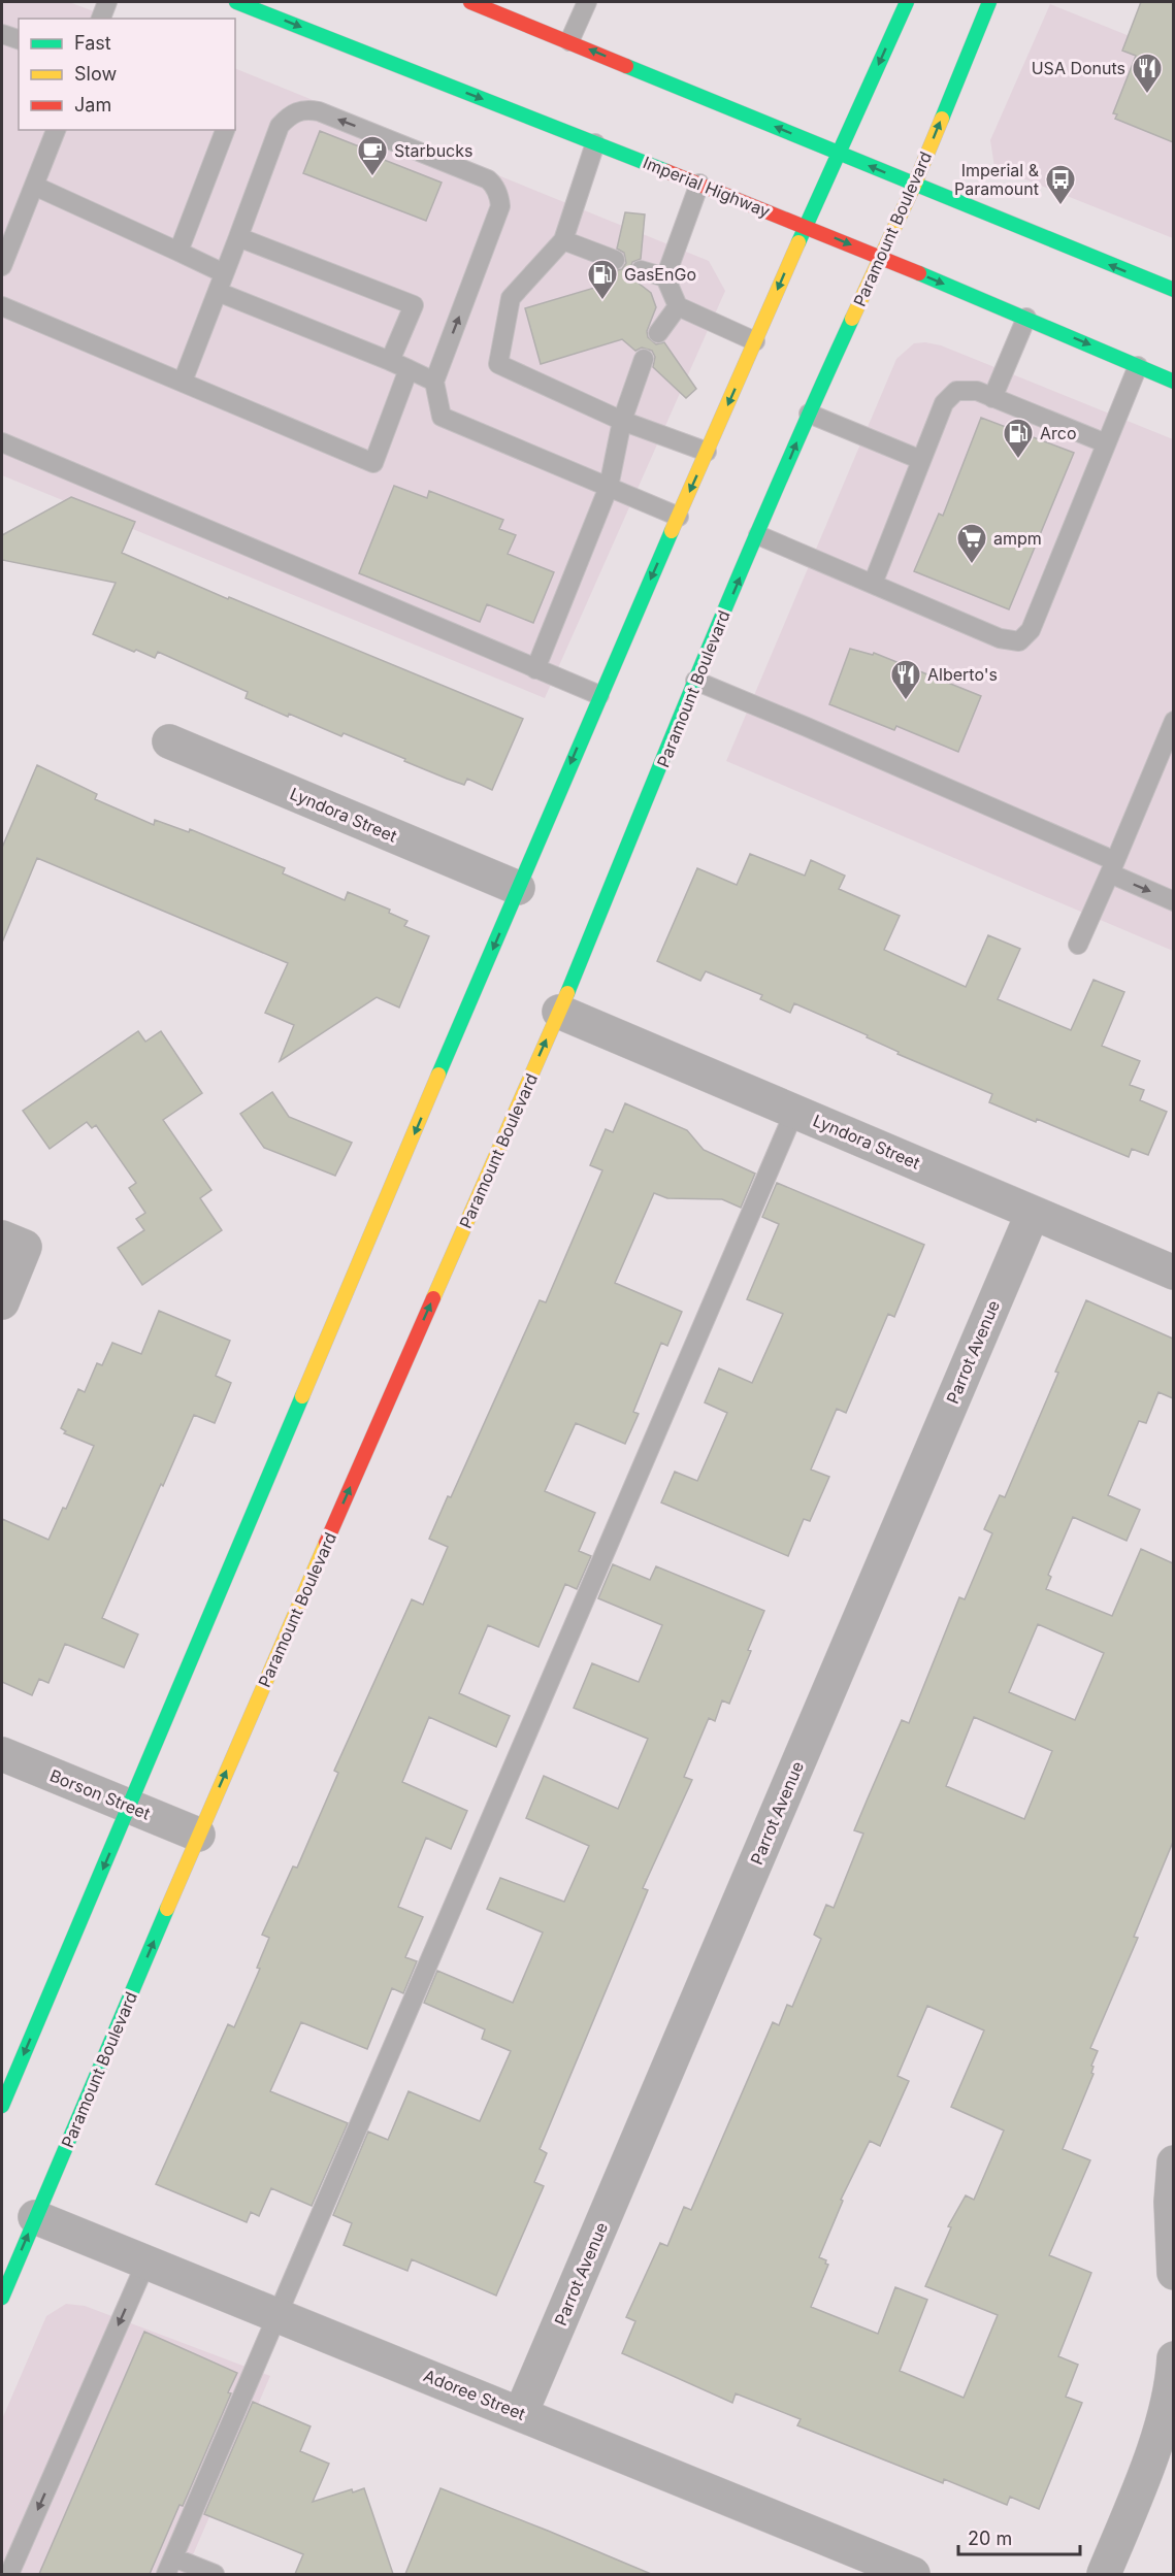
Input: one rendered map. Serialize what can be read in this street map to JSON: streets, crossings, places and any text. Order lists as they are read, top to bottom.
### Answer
{
  "streets": {
    "main road": ["Imperial Highway", "Paramount Boulevard"],
    "street": [
      "Lyndora Street",
      "Parrot Avenue",
      "Borson Street",
      "Adoree Street"
    ]
  },
  "crossings": [
    ["Imperial Highway", "Paramount Boulevard"],
    ["Paramount Boulevard", "Lyndora Street"],
    ["Paramount Boulevard", "Borson Street"],
    ["Paramount Boulevard", "Adoree Street"],
    ["Lyndora Street", "Parrot Avenue"],
    ["Parrot Avenue", "Adoree Street"]
  ],
  "places": {
    "restaurant": ["USA Donuts", "Alberto's"],
    "cafe": ["Starbucks"],
    "bus stop": ["Imperial & Paramount"],
    "fuel station": ["GasEnGo", "Arco"],
    "supermarket": ["ampm"]
  },
  "legend": ["Fast", "Slow", "Jam"],
  "scale_bar": "20 m"
}
